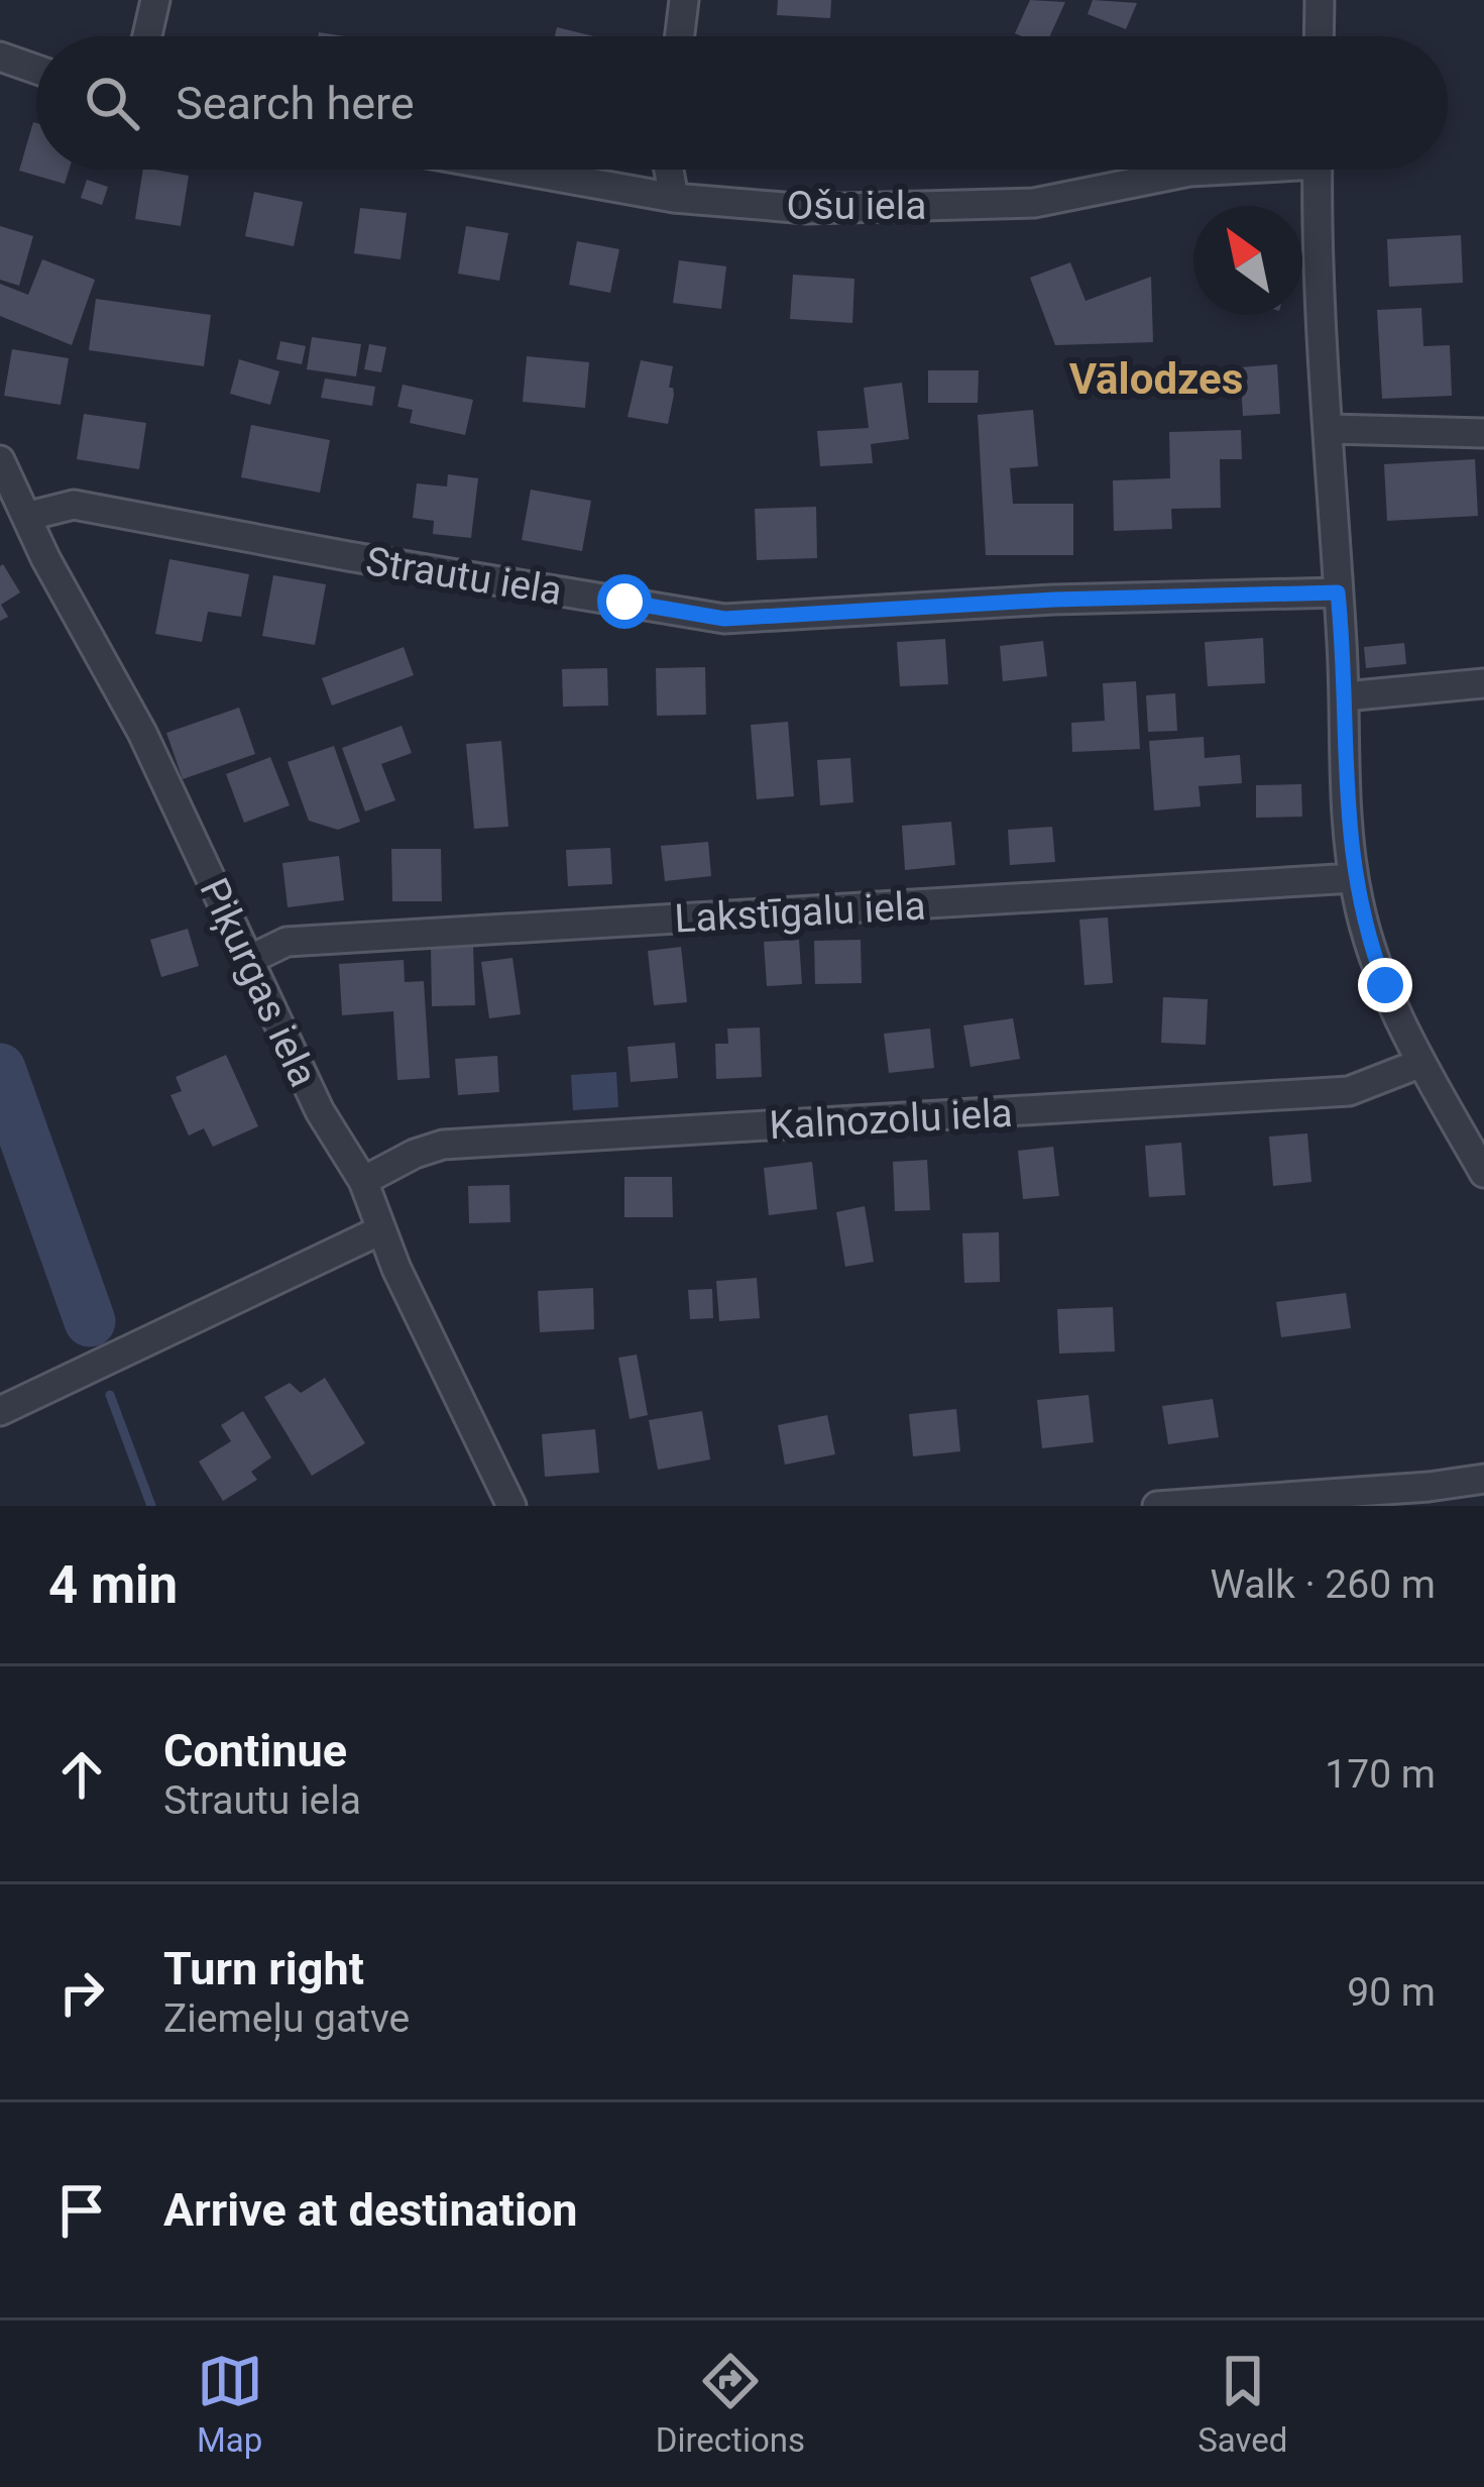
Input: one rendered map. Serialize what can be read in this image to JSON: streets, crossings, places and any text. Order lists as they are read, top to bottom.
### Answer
{
  "streets": {
    "street": [
      "Ošu iela",
      "Strautu iela",
      "Lakstīgalu iela",
      "Piķurgas iela",
      "Kalnozolu iela"
    ]
  },
  "crossings": [
    ["Strautu iela", "Piķurgas iela"],
    ["Lakstīgalu iela", "Piķurgas iela"],
    ["Piķurgas iela", "Kalnozolu iela"]
  ],
  "districts": ["Vālodzes"],
  "north": "top left",
  "page": {
    "search": "Search here",
    "heading": ["4 min", "Walk · 260 m"],
    "list": [
      ["Continue", "Strautu iela", "170 m"],
      ["Turn right", "Ziemeļu gatve", "90 m"],
      "Arrive at destination"
    ],
    "nav": ["Map", "Directions", "Saved"]
  }
}
